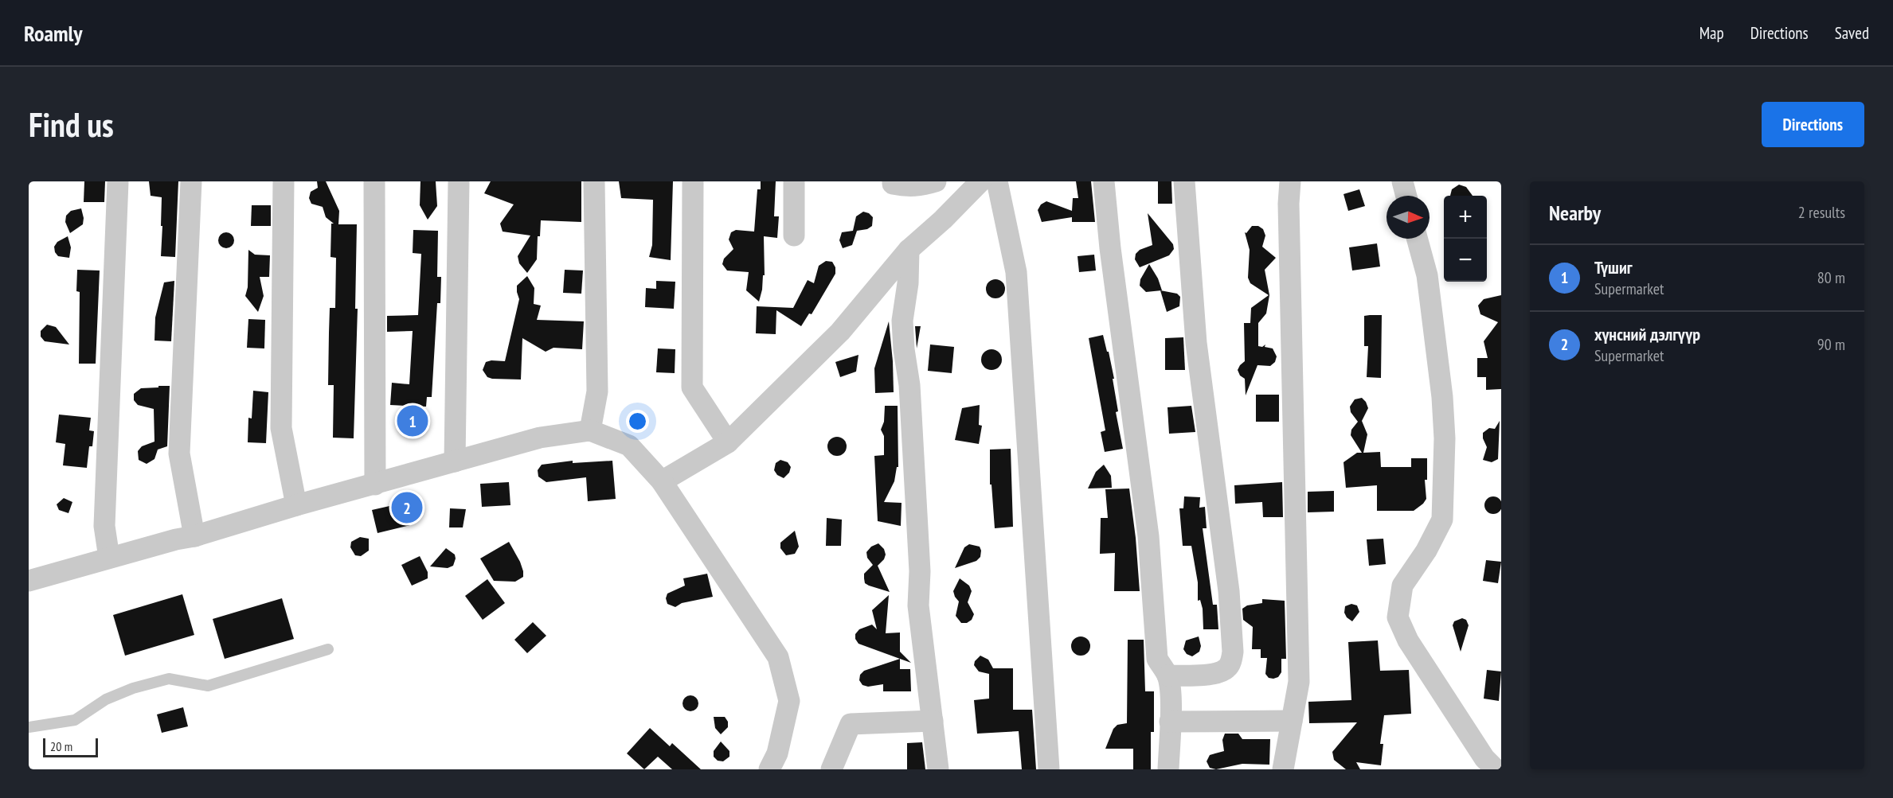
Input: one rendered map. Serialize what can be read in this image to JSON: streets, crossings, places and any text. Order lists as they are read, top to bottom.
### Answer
{
  "scale_bar": "20 m",
  "north": "right",
  "page": {
    "header": "Roamly",
    "nav": ["Map", "Directions", "Saved"],
    "buttons": "Directions",
    "title": "Find us",
    "heading": ["Nearby", "2 results"],
    "map_buttons": ["+", "−"],
    "list": [
      {
        "mark": "1",
        "name": "Түшиг",
        "note": "Supermarket",
        "value": "80 m"
      },
      {
        "mark": "2",
        "name": "хүнсний дэлгүүр",
        "note": "Supermarket",
        "value": "90 m"
      }
    ],
    "pins": ["1", "2"],
    "scale": "20 m"
  }
}
